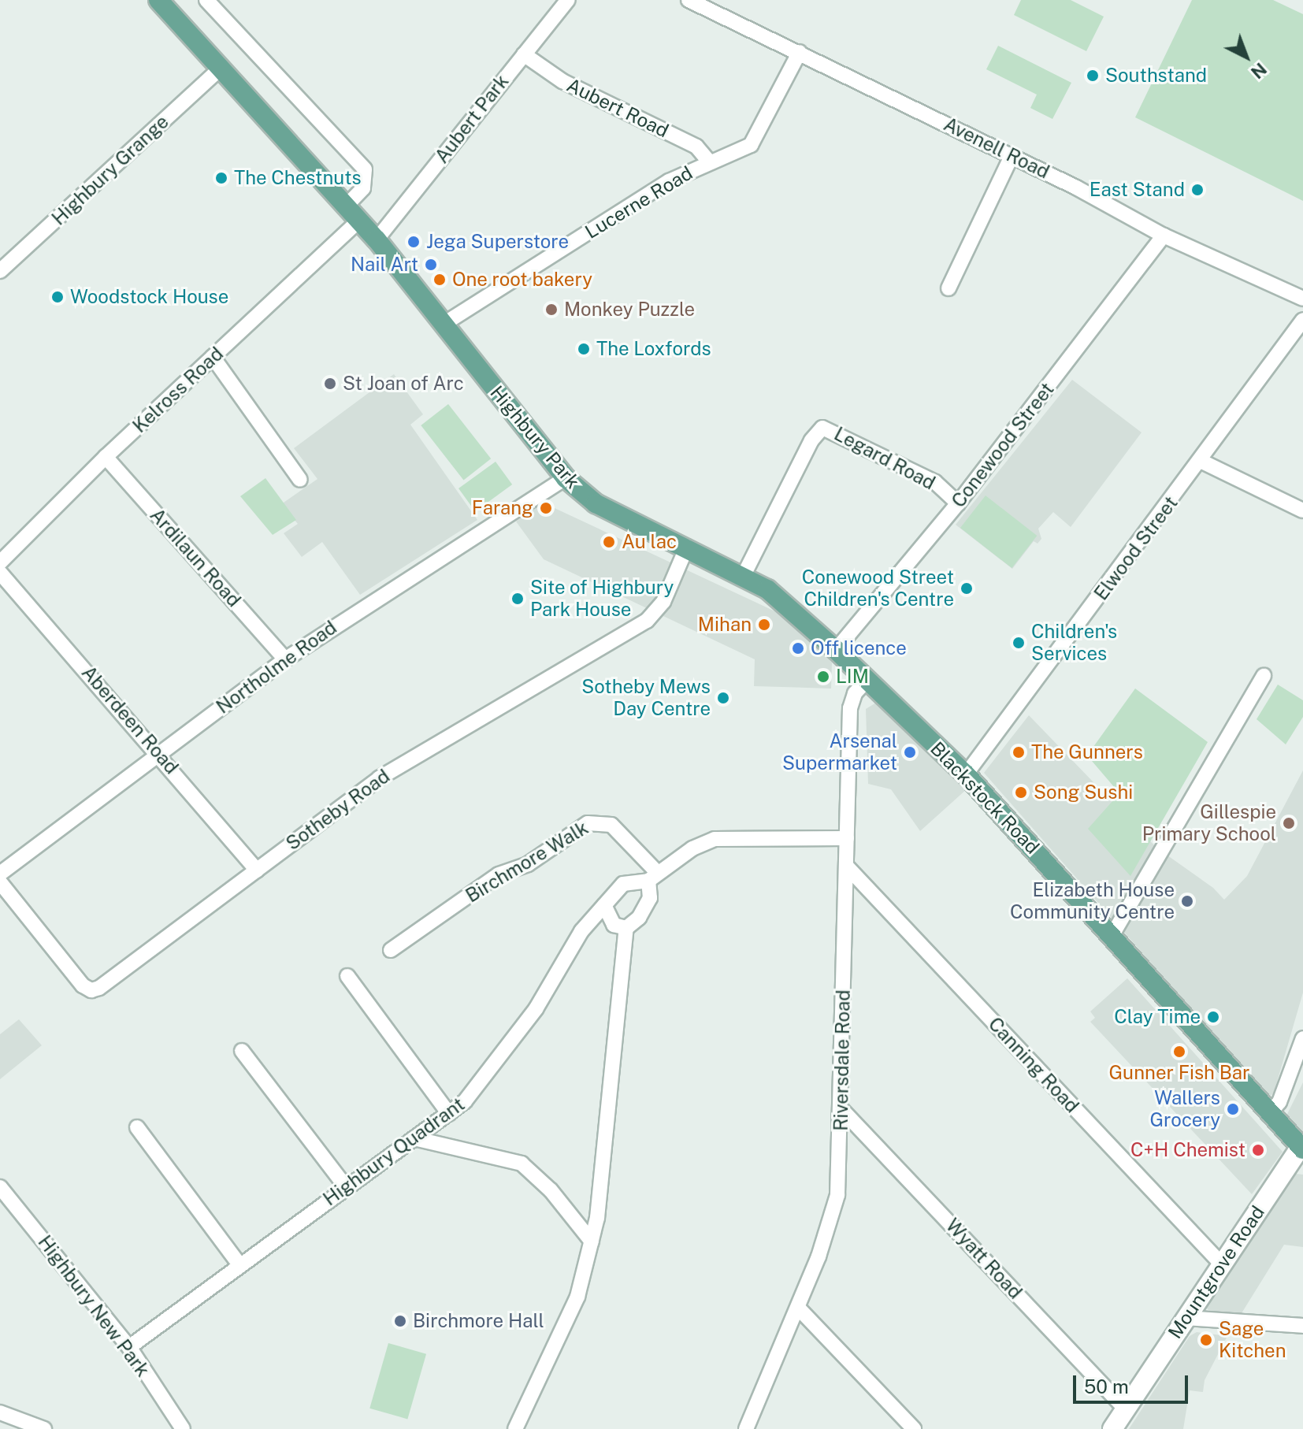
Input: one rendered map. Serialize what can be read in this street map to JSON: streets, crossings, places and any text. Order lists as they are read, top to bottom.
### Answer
{
  "streets": {
    "main road": ["Highbury Park", "Blackstock Road"],
    "street": [
      "Aubert Road",
      "Aubert Park",
      "Avenell Road",
      "Highbury Grange",
      "Lucerne Road",
      "Kelross Road",
      "Conewood Street",
      "Legard Road",
      "Elwood Street",
      "Ardilaun Road",
      "Northolme Road",
      "Aberdeen Road",
      "Sotheby Road",
      "Birchmore Walk",
      "Riversdale Road",
      "Canning Road",
      "Highbury Quadrant",
      "Wyatt Road",
      "Mountgrove Road",
      "Highbury New Park"
    ]
  },
  "crossings": [
    ["Aubert Road", "Aubert Park"],
    ["Aubert Road", "Lucerne Road"],
    ["Aubert Park", "Highbury Park"],
    ["Avenell Road", "Lucerne Road"],
    ["Avenell Road", "Conewood Street"],
    ["Highbury Grange", "Highbury Park"],
    ["Lucerne Road", "Highbury Park"],
    ["Kelross Road", "Highbury Park"],
    ["Kelross Road", "Ardilaun Road"],
    ["Highbury Park", "Conewood Street"],
    ["Highbury Park", "Legard Road"],
    ["Highbury Park", "Northolme Road"],
    ["Highbury Park", "Blackstock Road"],
    ["Highbury Park", "Sotheby Road"],
    ["Conewood Street", "Legard Road"],
    ["Conewood Street", "Blackstock Road"],
    ["Elwood Street", "Blackstock Road"],
    ["Ardilaun Road", "Northolme Road"],
    ["Northolme Road", "Aberdeen Road"],
    ["Aberdeen Road", "Sotheby Road"],
    ["Blackstock Road", "Riversdale Road"],
    ["Blackstock Road", "Mountgrove Road"],
    ["Birchmore Walk", "Highbury Quadrant"],
    ["Riversdale Road", "Canning Road"],
    ["Riversdale Road", "Highbury Quadrant"],
    ["Riversdale Road", "Wyatt Road"],
    ["Canning Road", "Mountgrove Road"],
    ["Highbury Quadrant", "Highbury New Park"],
    ["Wyatt Road", "Mountgrove Road"]
  ],
  "places": [
    "Southstand",
    "The Chestnuts",
    "East Stand",
    "Jega Superstore",
    "Nail Art",
    "One root bakery",
    "Woodstock House",
    "Monkey Puzzle",
    "The Loxfords",
    "St Joan of Arc",
    "Farang",
    "Au lac",
    "Conewood Street Children's Centre",
    "Site of Highbury Park House",
    "Mihan",
    "Children's Services",
    "Off licence",
    "LIM",
    "Sotheby Mews Day Centre",
    "Arsenal Supermarket",
    "The Gunners",
    "Song Sushi",
    "Gillespie Primary School",
    "Elizabeth House Community Centre",
    "Clay Time",
    "Gunner Fish Bar",
    "Wallers Grocery",
    "C+H Chemist",
    "Birchmore Hall",
    "Sage Kitchen"
  ],
  "scale_bar": "50 m",
  "north": "bottom right"
}
